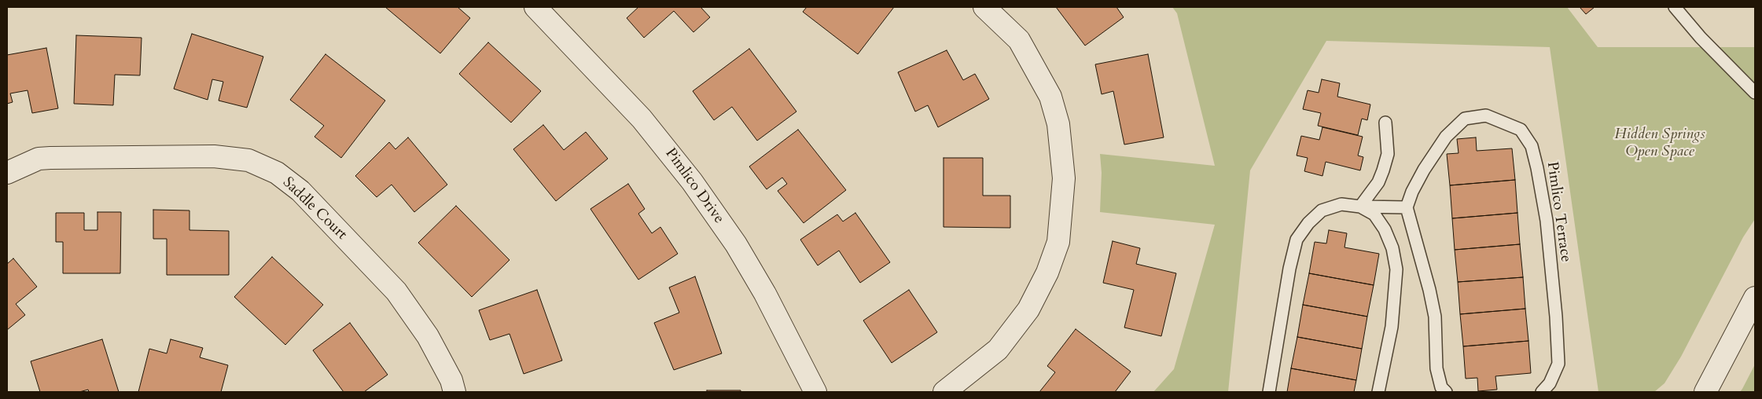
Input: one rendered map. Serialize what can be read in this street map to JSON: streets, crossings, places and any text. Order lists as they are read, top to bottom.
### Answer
{
  "streets": {
    "street": ["Pimlico Drive", "Saddle Court"],
    "lane": ["Pimlico Terrace"]
  },
  "parks": ["Hidden Springs Open Space"]
}
